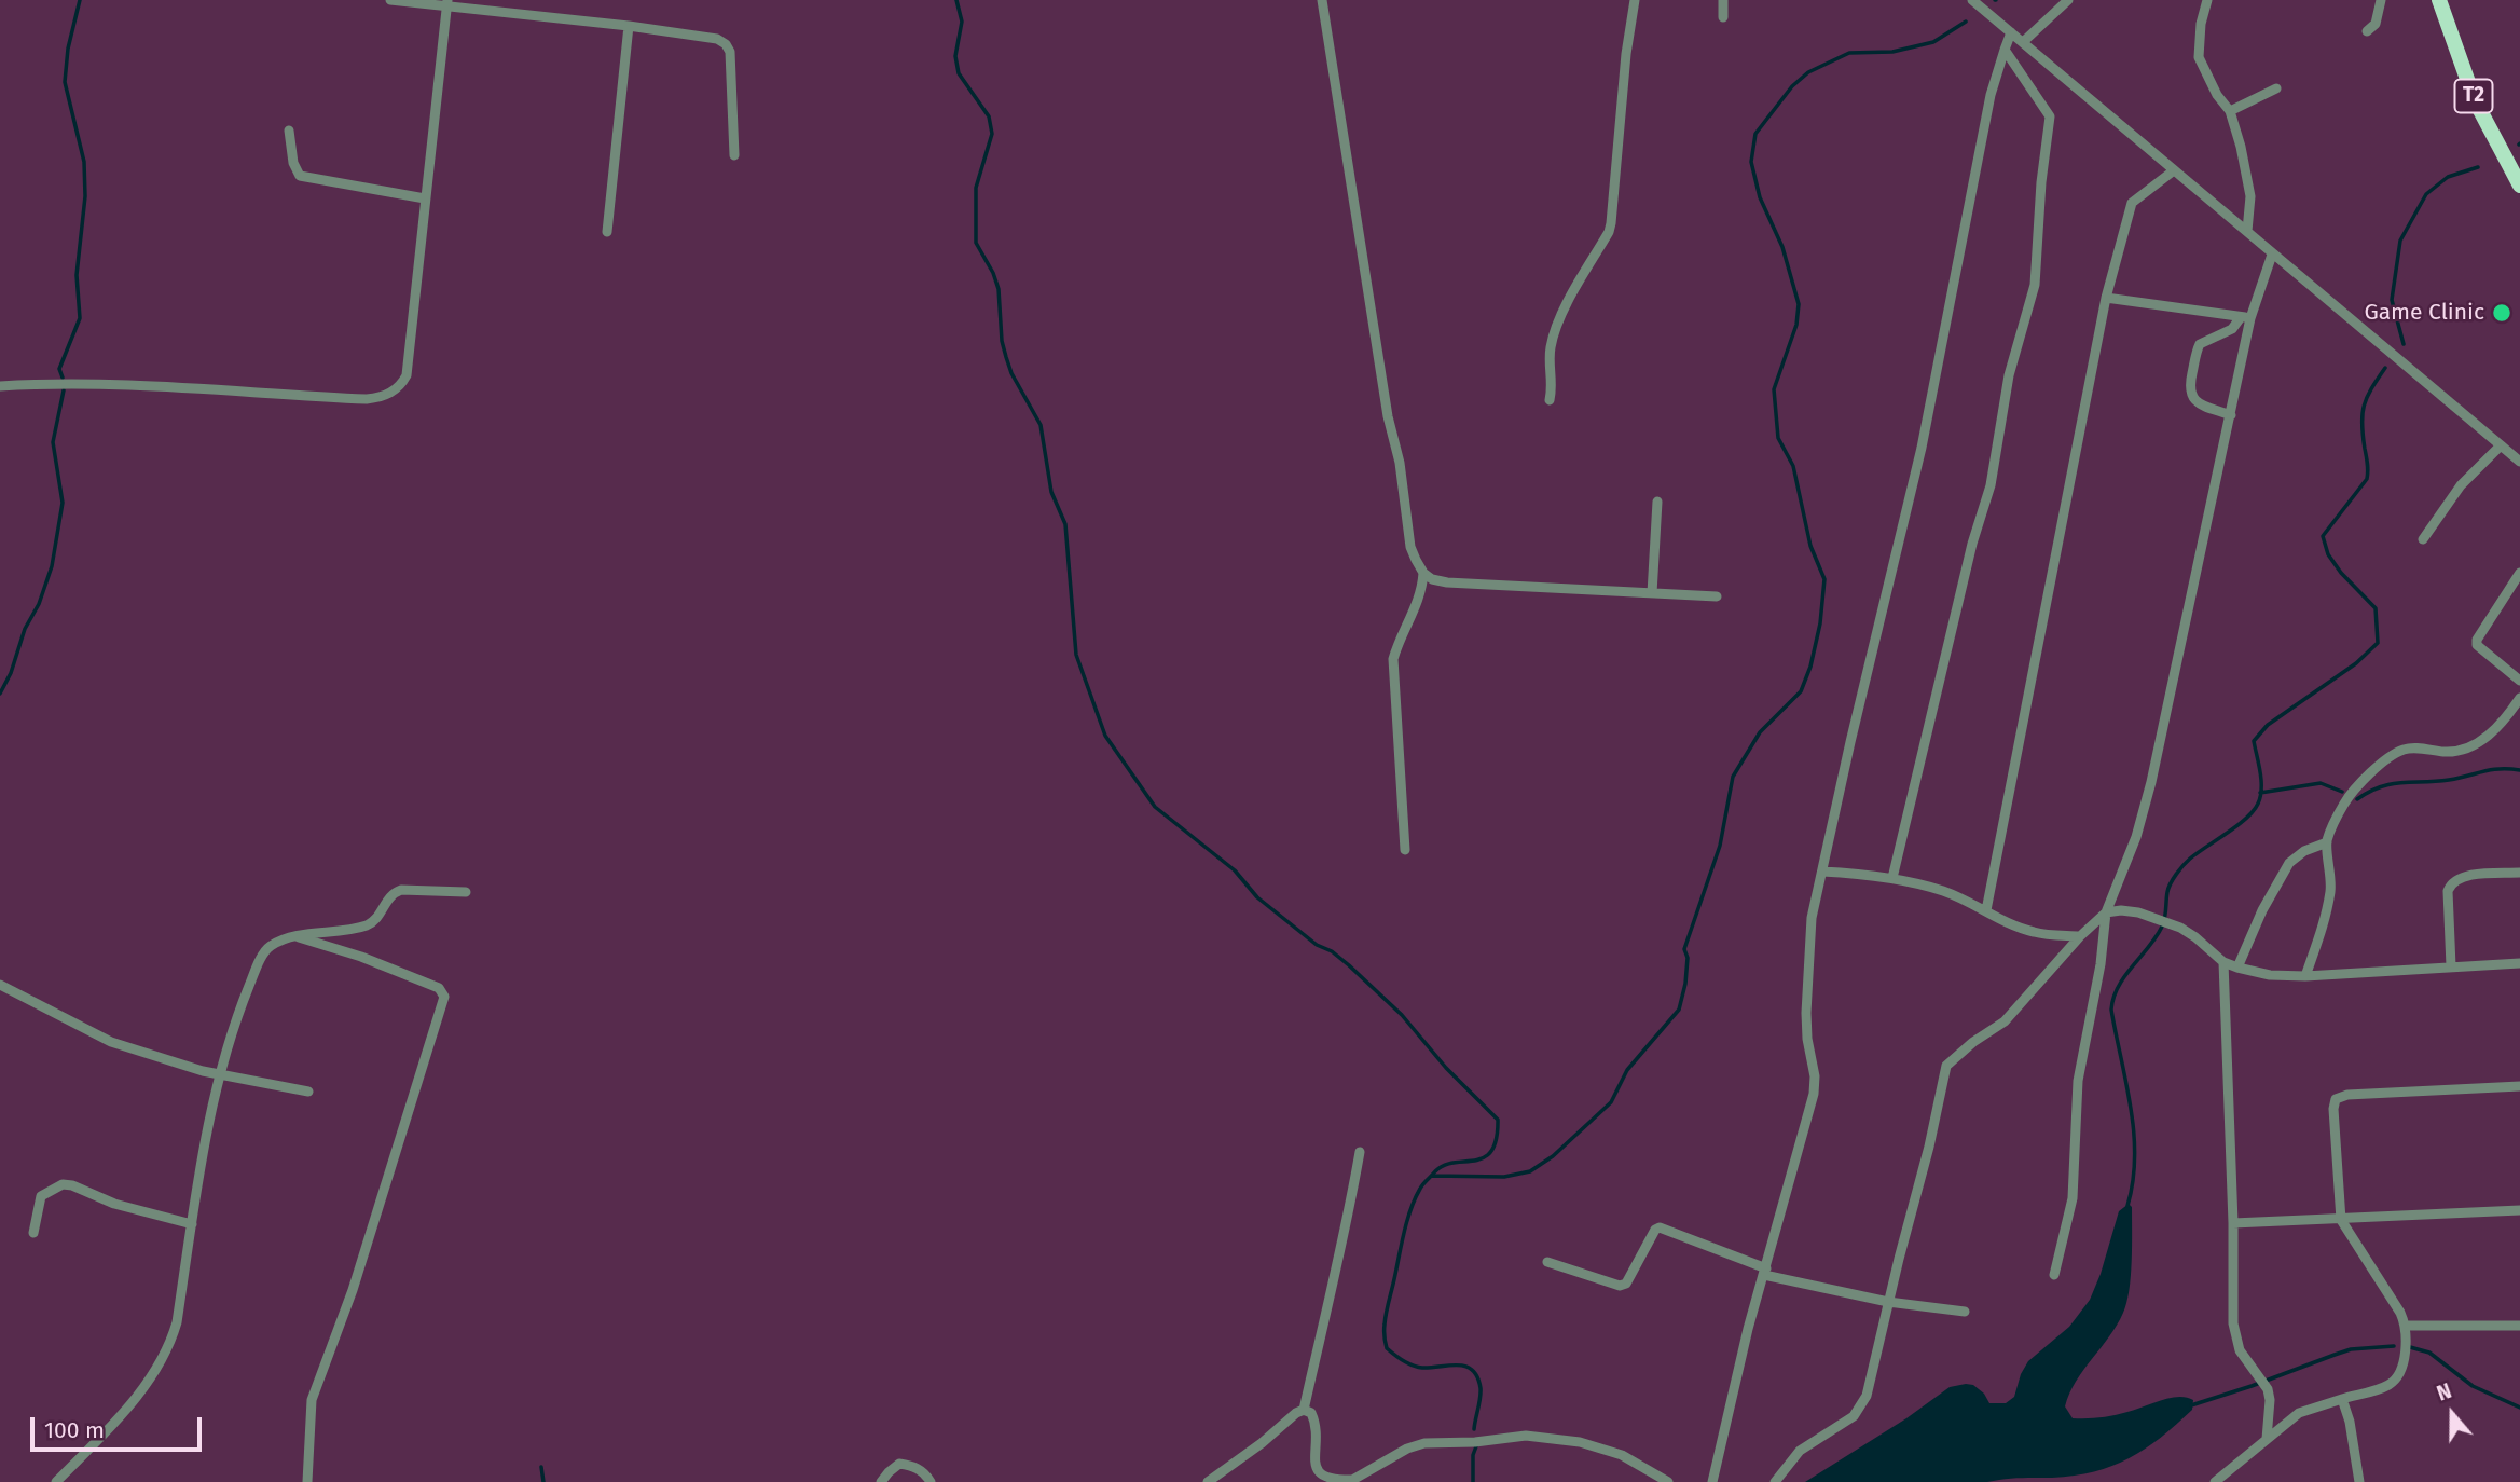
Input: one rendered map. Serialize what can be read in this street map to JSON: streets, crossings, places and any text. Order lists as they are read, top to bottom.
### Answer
{
  "streets": {
    "highway": ["T2"]
  },
  "places": ["Game Clinic"],
  "scale_bar": "100 m",
  "north": "top"
}
